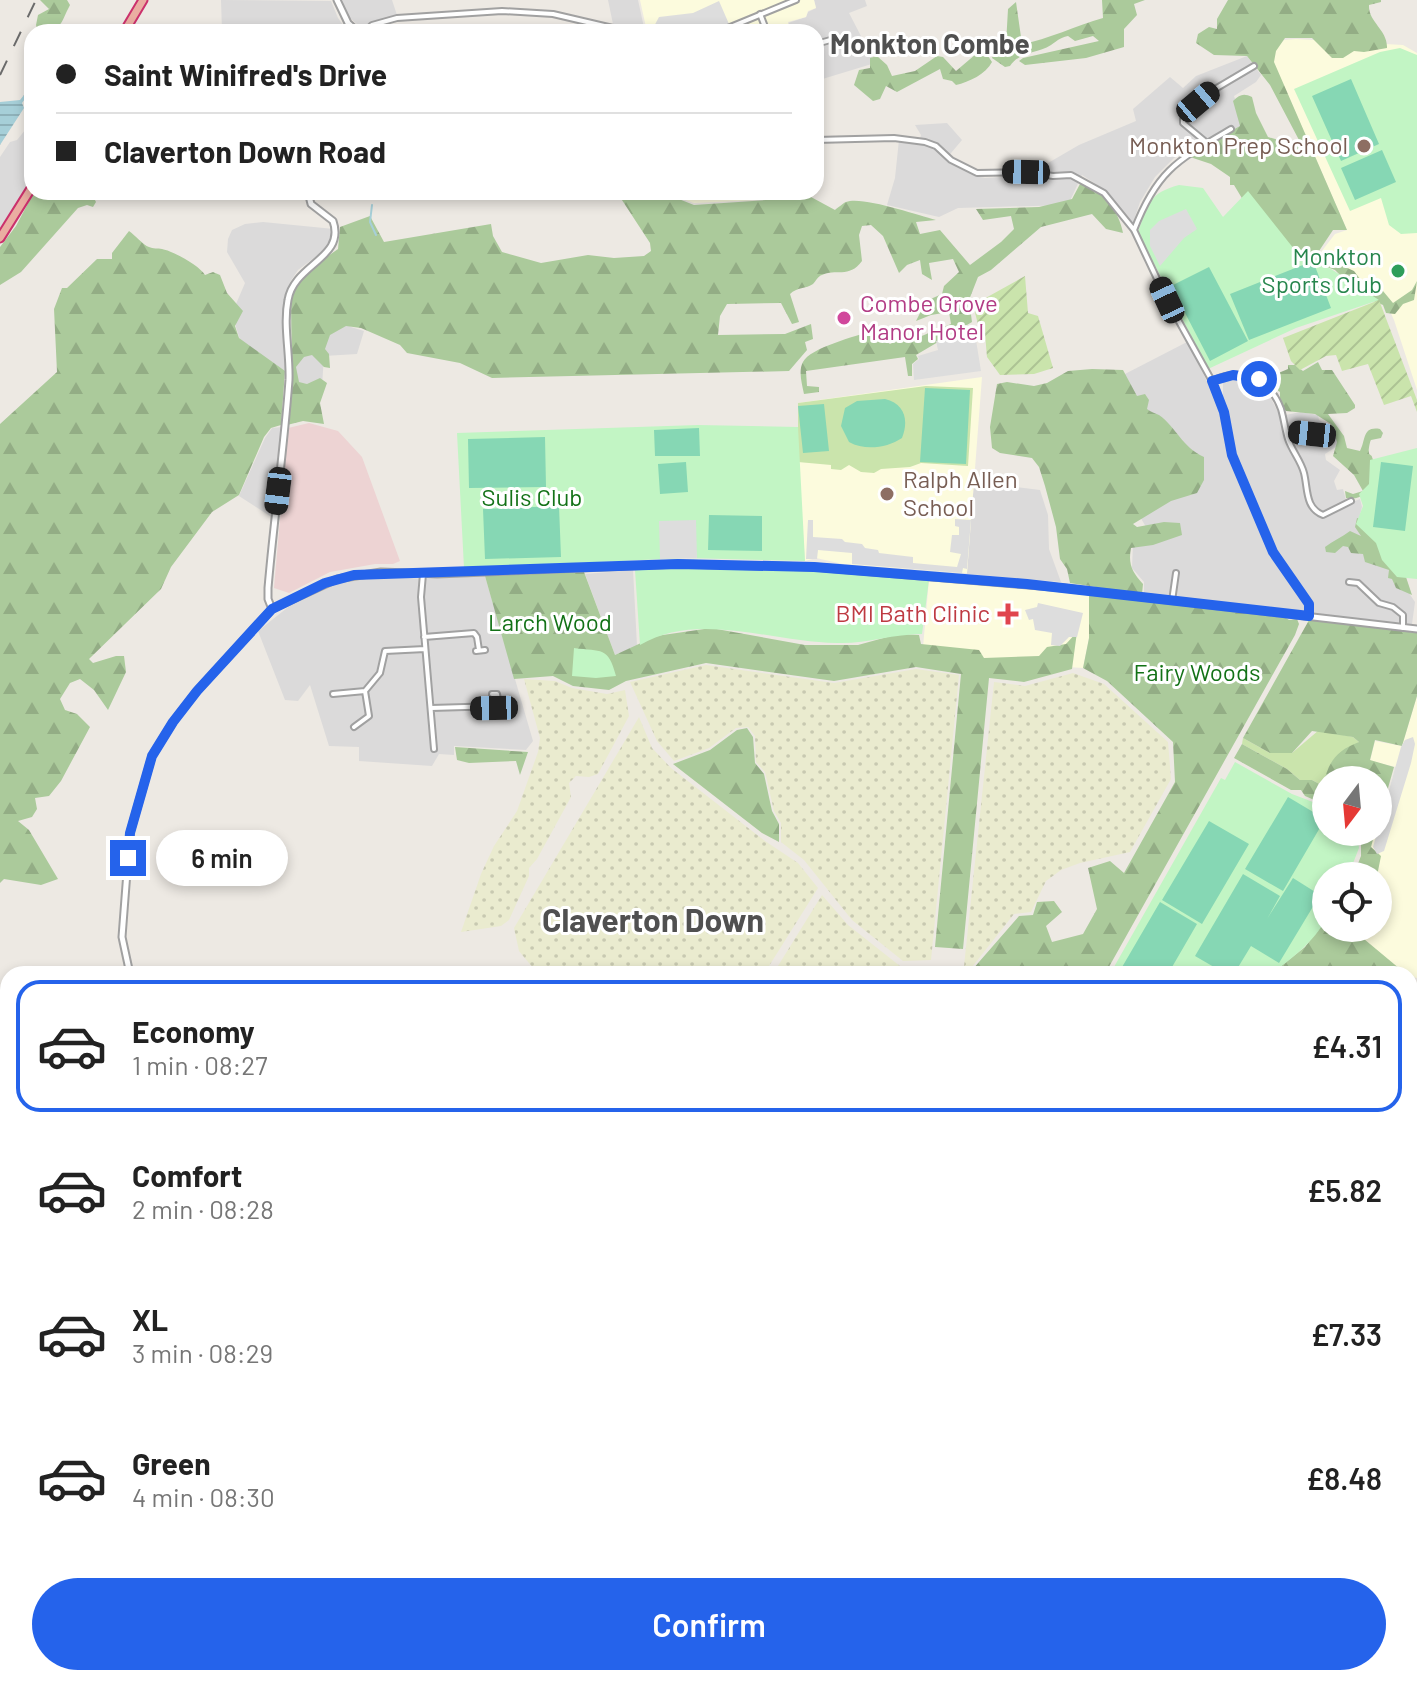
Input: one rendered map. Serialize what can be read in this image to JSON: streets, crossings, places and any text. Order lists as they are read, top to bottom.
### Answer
{
  "districts": ["Monkton Combe", "Claverton Down"],
  "parks": ["Sulis Club", "Larch Wood", "Fairy Woods"],
  "places": {
    "other": [
      "Monkton Prep School",
      "Monkton Sports Club",
      "Combe Grove Manor Hotel",
      "Ralph Allen School"
    ],
    "health": ["BMI Bath Clinic"]
  },
  "north": "bottom",
  "page": {
    "banner": ["Saint Winifred's Drive", "Claverton Down Road"],
    "bubble": "6 min",
    "list": [
      {
        "name": "Economy",
        "note": "1 min · 08:27",
        "value": "£4.31"
      },
      {
        "name": "Comfort",
        "note": "2 min · 08:28",
        "value": "£5.82"
      },
      {
        "name": "XL",
        "note": "3 min · 08:29",
        "value": "£7.33"
      },
      {
        "name": "Green",
        "note": "4 min · 08:30",
        "value": "£8.48"
      }
    ],
    "buttons": "Confirm"
  }
}
